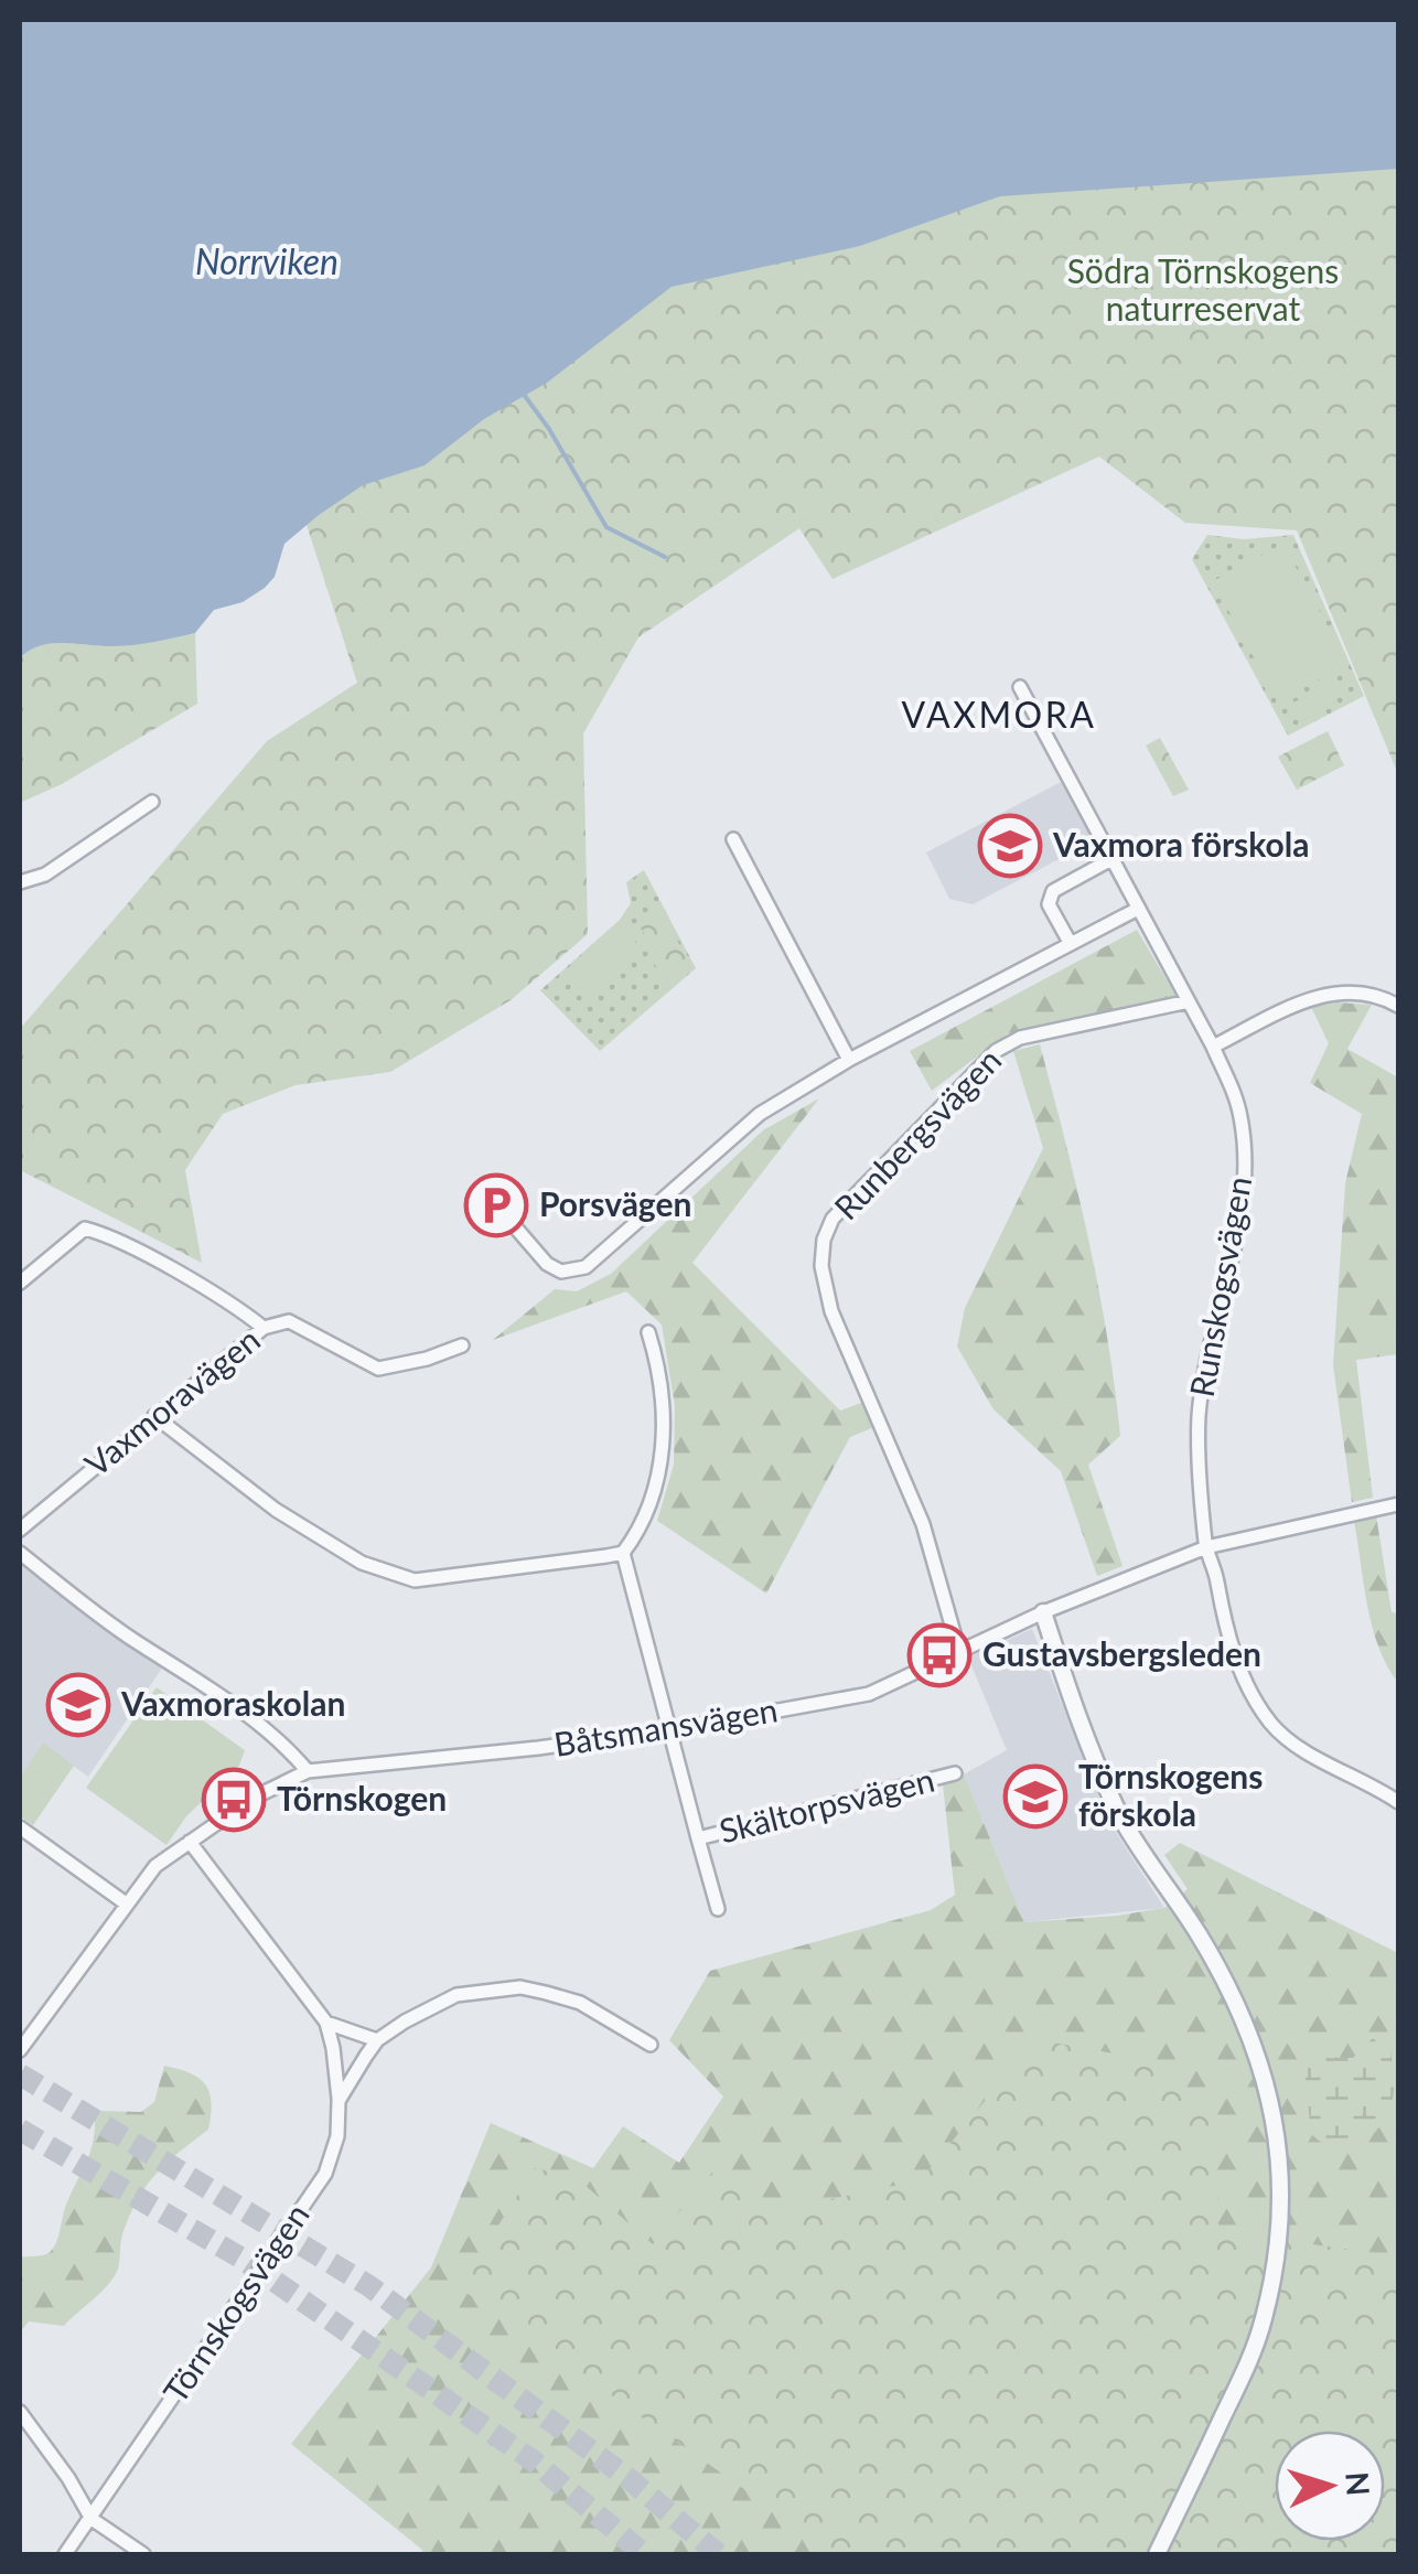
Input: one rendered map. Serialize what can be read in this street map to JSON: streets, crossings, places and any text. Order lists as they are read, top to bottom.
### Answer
{
  "streets": {
    "street": [
      "Runbergsvägen",
      "Runskogsvägen",
      "Vaxmoravägen",
      "Båtsmansvägen",
      "Skältorpsvägen",
      "Törnskogsvägen"
    ]
  },
  "crossings": [
    ["Runbergsvägen", "Runskogsvägen"],
    ["Runbergsvägen", "Båtsmansvägen"],
    ["Runskogsvägen", "Båtsmansvägen"],
    ["Båtsmansvägen", "Skältorpsvägen"]
  ],
  "districts": ["VAXMORA"],
  "water": ["Norrviken"],
  "parks": ["Södra Törnskogens naturreservat"],
  "places": {
    "school or university": ["Vaxmora förskola", "Vaxmoraskolan", "Törnskogens förskola"],
    "parking": ["Porsvägen"],
    "bus stop": ["Gustavsbergsleden", "Törnskogen"]
  },
  "north": "right"
}
